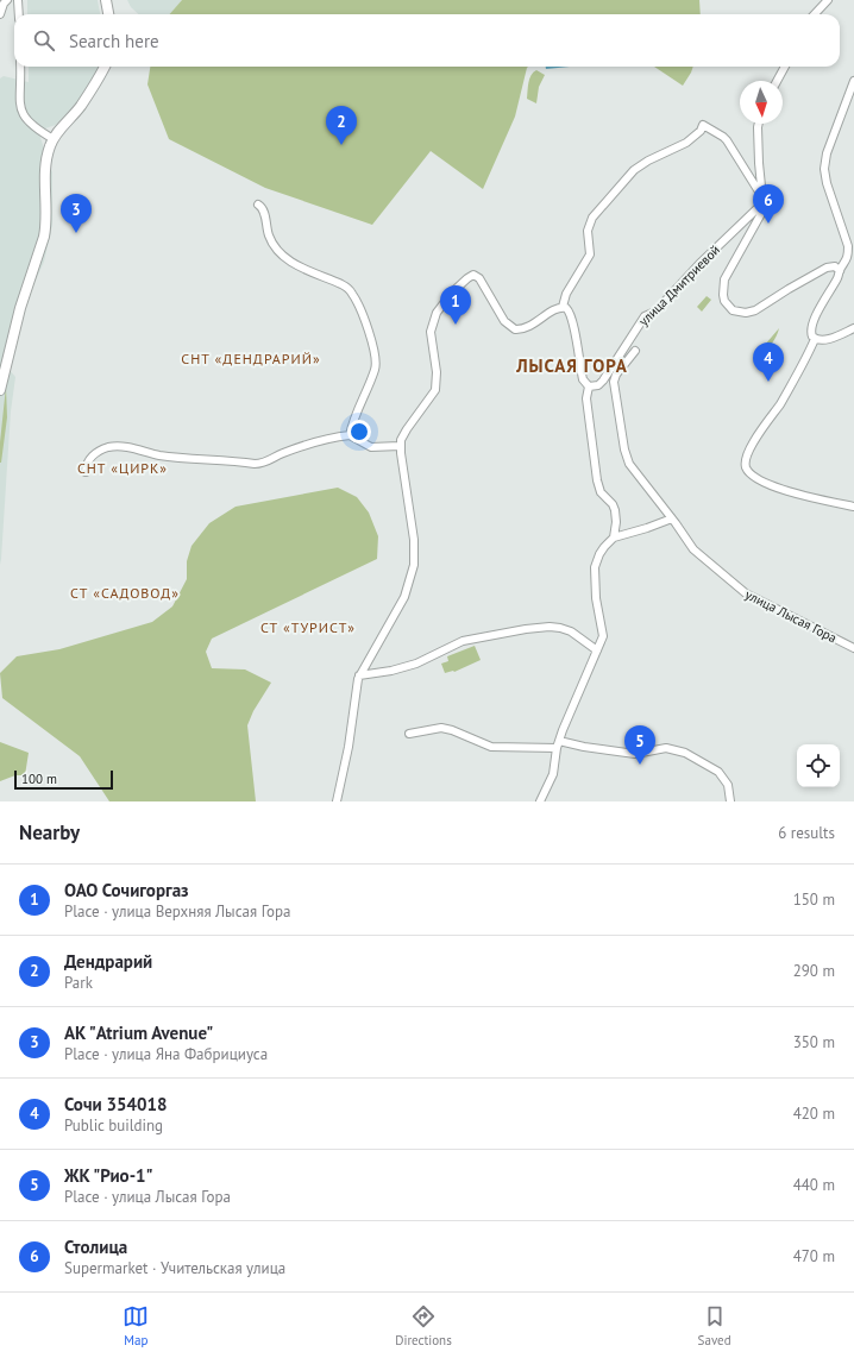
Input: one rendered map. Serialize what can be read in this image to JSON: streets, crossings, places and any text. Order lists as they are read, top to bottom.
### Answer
{
  "streets": {
    "street": ["улица Дмитриевой", "улица Лысая Гора"]
  },
  "districts": [
    "СНТ «ДЕНДРАРИЙ»",
    "ЛЫСАЯ ГОРА",
    "СНТ «ЦИРК»",
    "СТ «САДОВОД»",
    "СТ «ТУРИСТ»"
  ],
  "scale_bar": "100 m",
  "north": "bottom",
  "page": {
    "search": "Search here",
    "pins": [
      "2",
      "6",
      "3",
      "1",
      "4",
      "5"
    ],
    "scale": "100 m",
    "heading": ["Nearby", "6 results"],
    "list": [
      {
        "mark": "1",
        "name": "ОАО Сочигоргаз",
        "note": "Place · улица Верхняя Лысая Гора",
        "value": "150 m"
      },
      {
        "mark": "2",
        "name": "Дендрарий",
        "note": "Park",
        "value": "290 m"
      },
      {
        "mark": "3",
        "name": "АК \"Atrium Avenue\"",
        "note": "Place · улица Яна Фабрициуса",
        "value": "350 m"
      },
      {
        "mark": "4",
        "name": "Сочи 354018",
        "note": "Public building",
        "value": "420 m"
      },
      {
        "mark": "5",
        "name": "ЖК \"Рио-1\"",
        "note": "Place · улица Лысая Гора",
        "value": "440 m"
      },
      {
        "mark": "6",
        "name": "Столица",
        "note": "Supermarket · Учительская улица",
        "value": "470 m"
      }
    ],
    "nav": ["Map", "Directions", "Saved"]
  }
}
